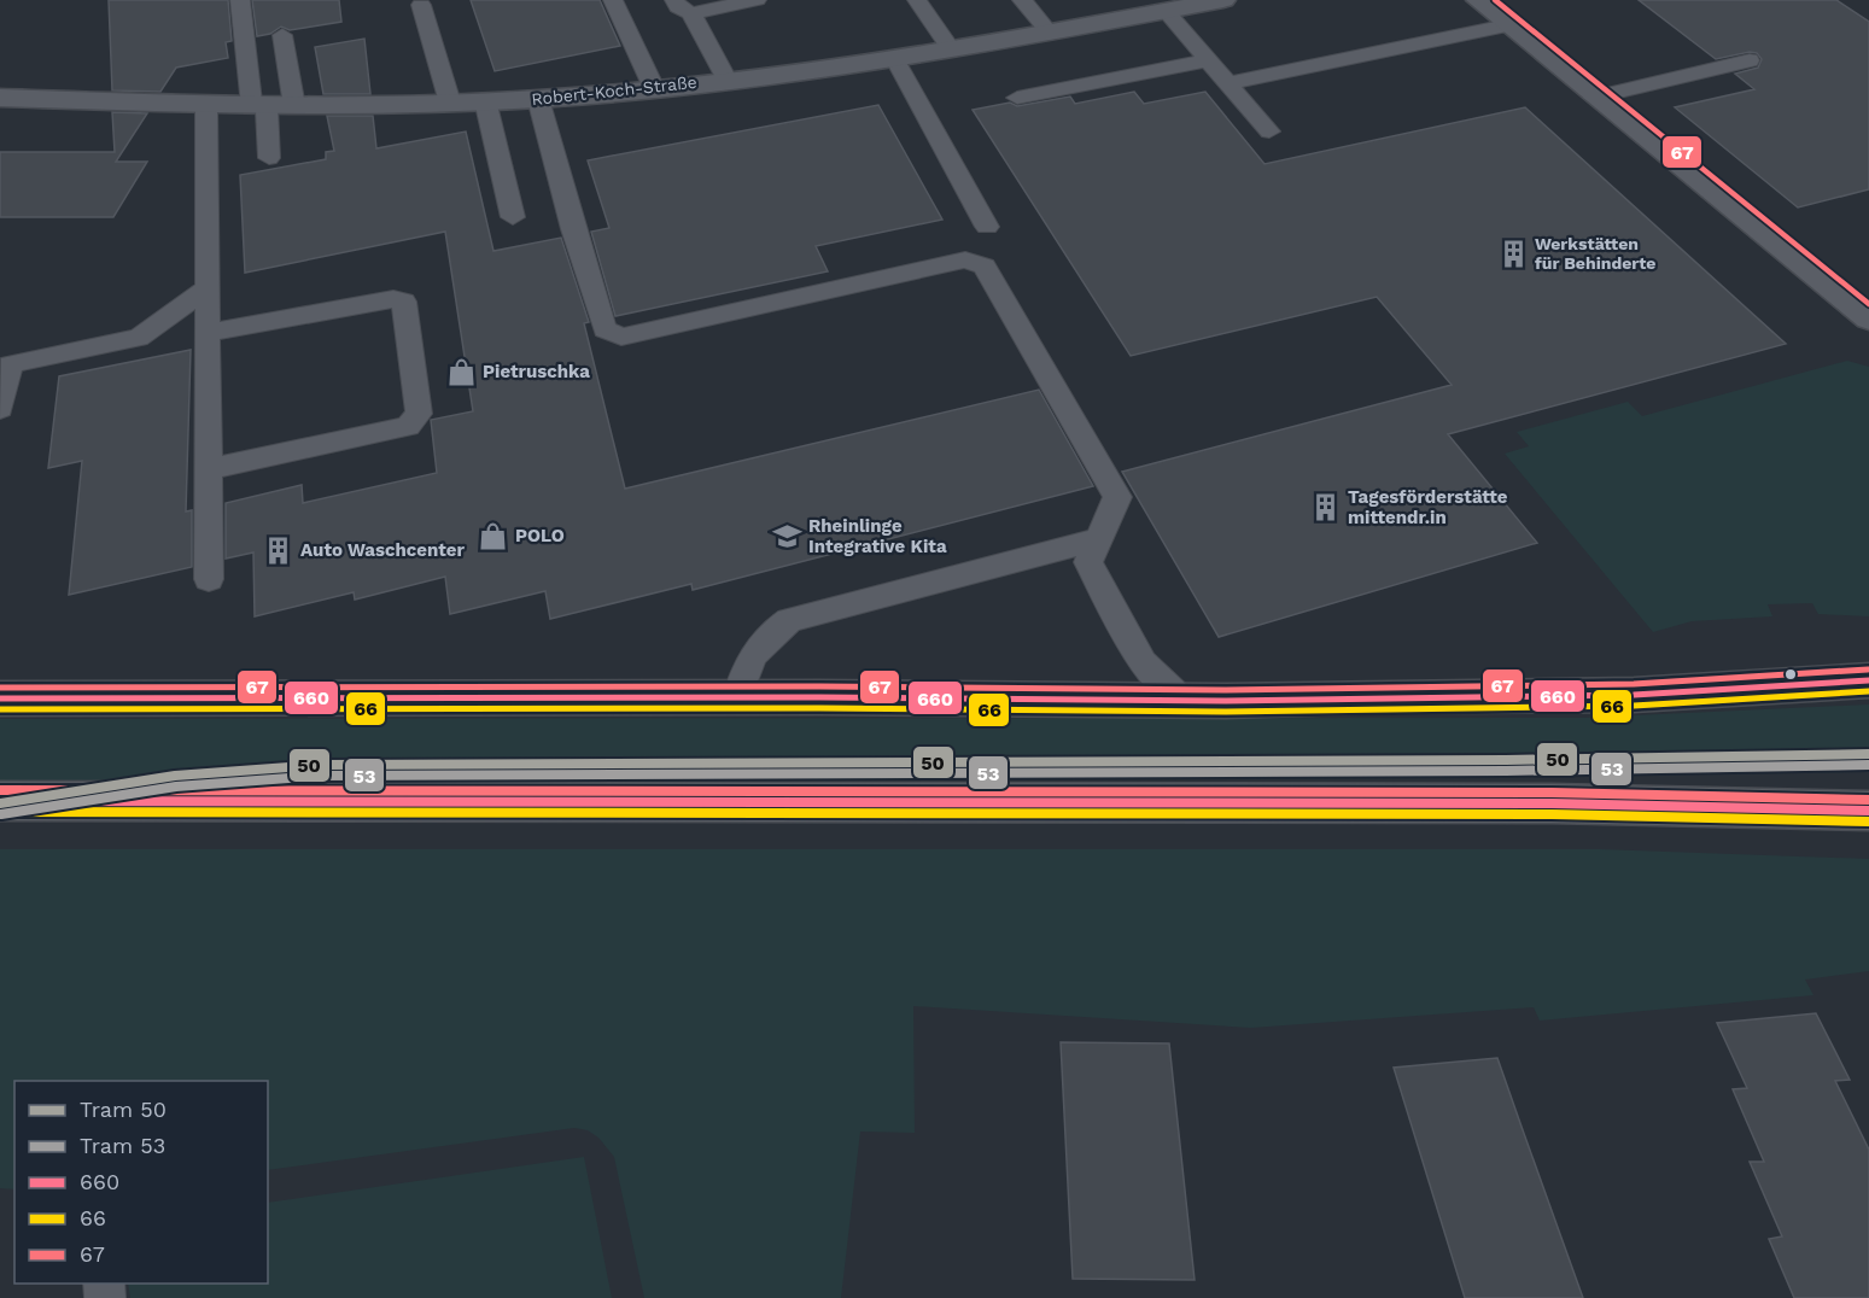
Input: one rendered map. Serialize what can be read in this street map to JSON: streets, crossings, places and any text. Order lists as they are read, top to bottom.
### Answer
{
  "streets": {
    "street": ["Robert-Koch-Straße"]
  },
  "places": {
    "building": ["Werkstätten für Behinderte", "Tagesförderstätte mittendr.in", "Auto Waschcenter"],
    "shop": ["Pietruschka", "POLO"],
    "school or university": ["Rheinlinge Integrative Kita"]
  },
  "lines": [
    "transit line 67",
    "transit line 660",
    "transit line 66",
    "tram line 50",
    "tram line 53"
  ],
  "legend": [
    "Tram 50",
    "Tram 53",
    "660",
    "66",
    "67"
  ]
}
